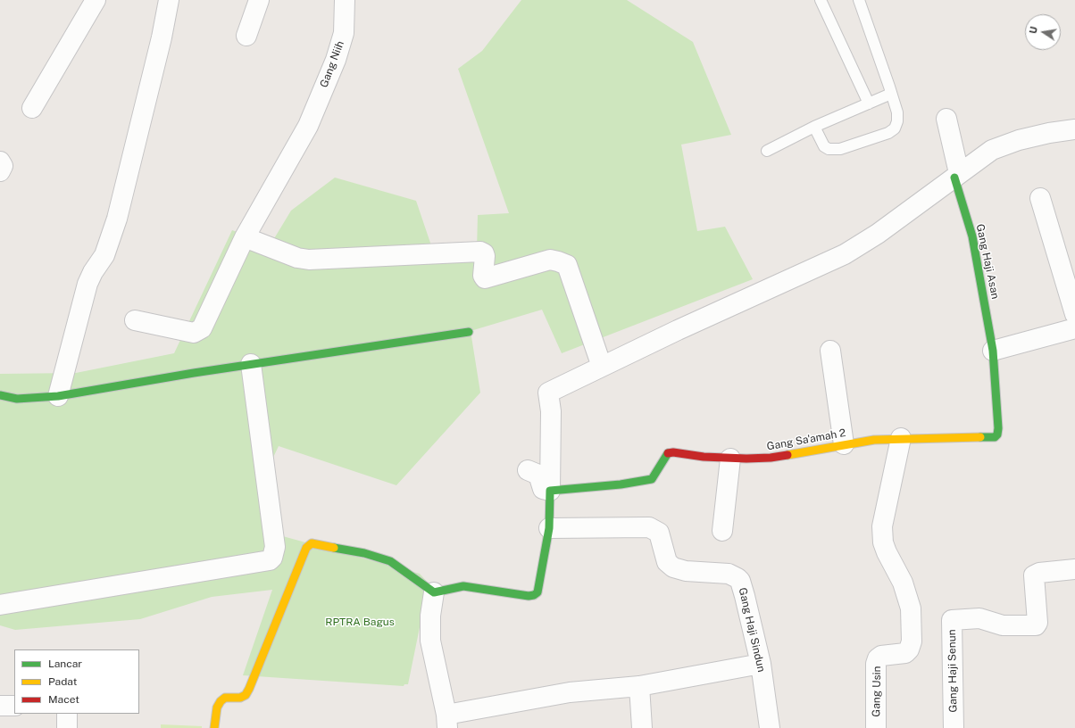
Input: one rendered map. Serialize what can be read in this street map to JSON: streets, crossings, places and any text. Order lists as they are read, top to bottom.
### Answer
{
  "streets": {
    "street": [
      "Gang Niih",
      "Gang Haji Asan",
      "Gang Sa'amah 2",
      "Gang Haji Sindun",
      "Gang Haji Senun",
      "Gang Usin"
    ]
  },
  "crossings": [
    ["Gang Haji Asan", "Gang Sa'amah 2"],
    ["Gang Sa'amah 2", "Gang Usin"]
  ],
  "parks": ["RPTRA Bagus"],
  "legend": ["Lancar", "Padat", "Macet"],
  "north": "left"
}
